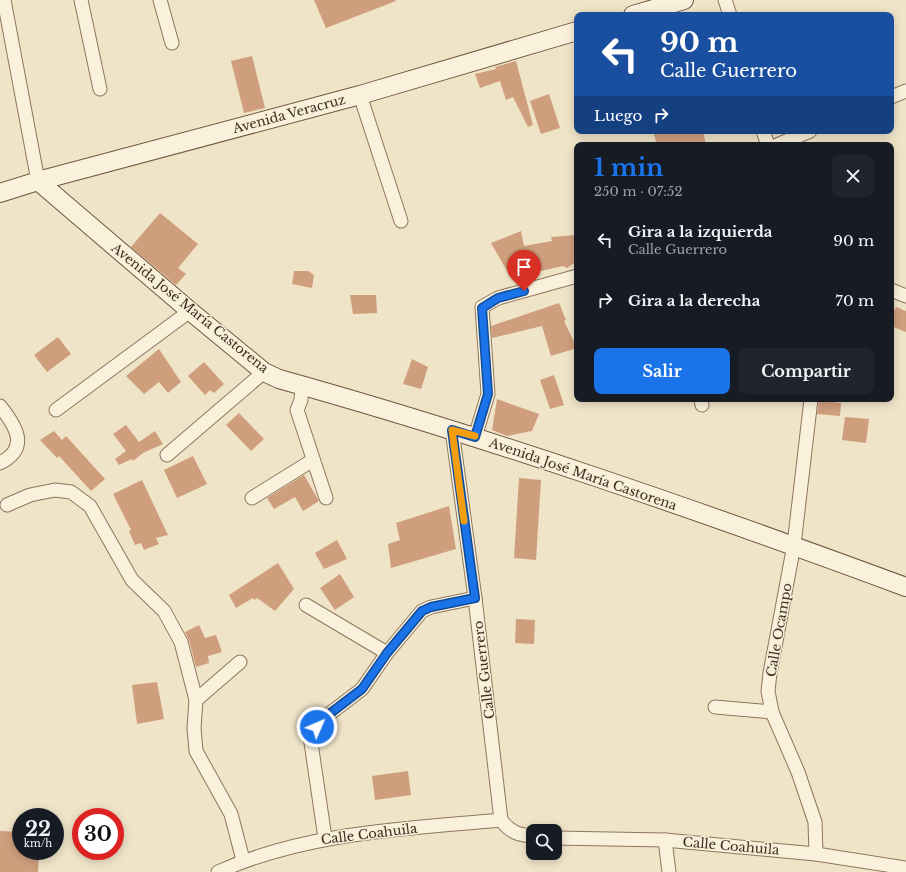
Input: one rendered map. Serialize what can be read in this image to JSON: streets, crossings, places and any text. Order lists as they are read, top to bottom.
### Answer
{
  "streets": {
    "street": [
      "Avenida Veracruz",
      "Avenida José María Castorena",
      "Calle Ocampo",
      "Calle Guerrero",
      "Calle Coahuila"
    ]
  },
  "crossings": [
    ["Avenida Veracruz", "Avenida José María Castorena"],
    ["Avenida José María Castorena", "Calle Ocampo"],
    ["Avenida José María Castorena", "Calle Guerrero"],
    ["Calle Ocampo", "Calle Coahuila"],
    ["Calle Guerrero", "Calle Coahuila"]
  ],
  "page": {
    "turn": ["90 m", "Calle Guerrero"],
    "then": "Luego",
    "heading": ["1 min", "250 m · 07:52"],
    "list": [
      {
        "name": "Gira a la izquierda",
        "note": "Calle Guerrero",
        "value": "90 m"
      },
      {
        "name": "Gira a la derecha",
        "value": "70 m"
      }
    ],
    "buttons": ["Salir", "Compartir"],
    "speed": "22 km/h",
    "limit": "30"
  }
}
